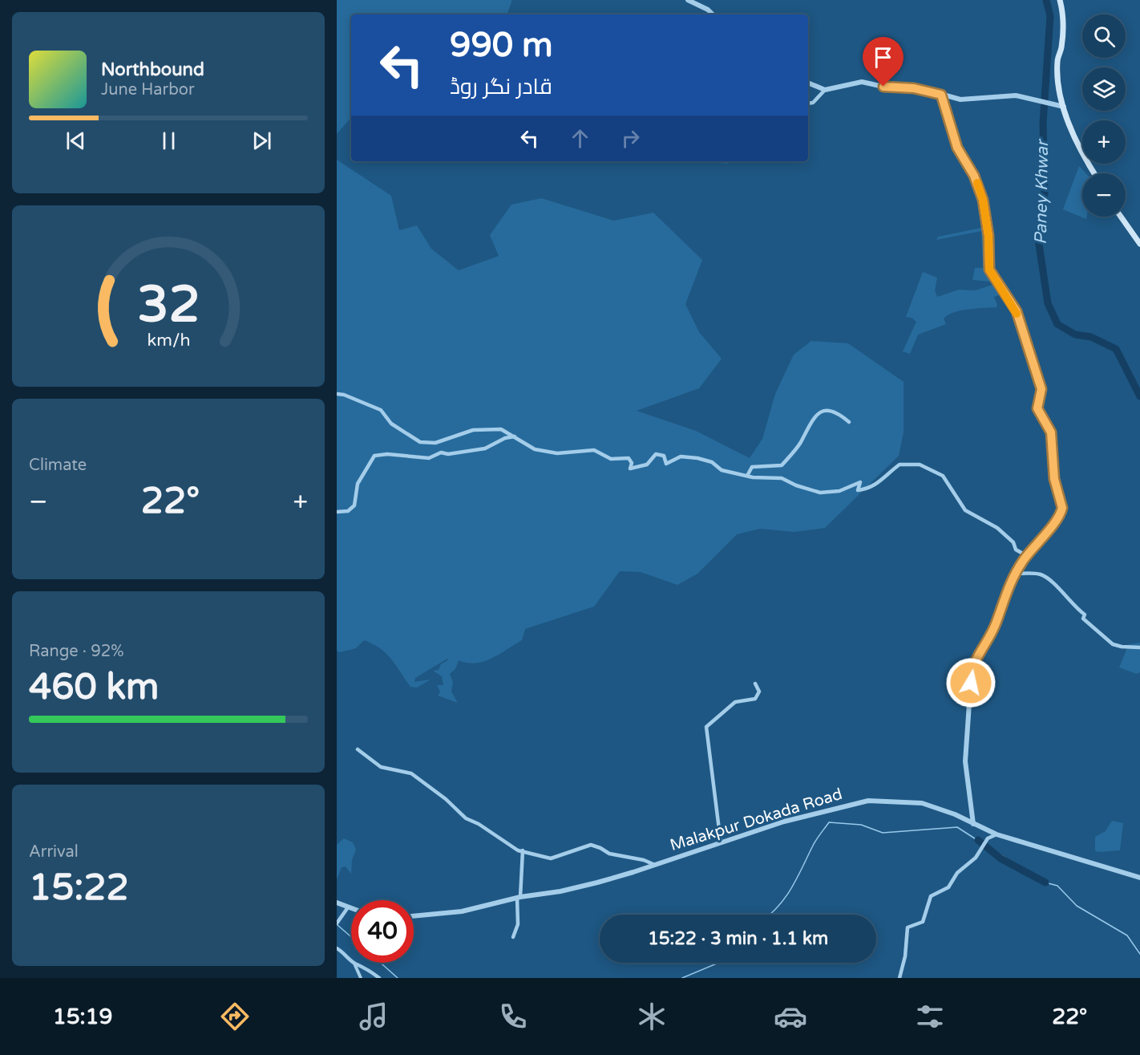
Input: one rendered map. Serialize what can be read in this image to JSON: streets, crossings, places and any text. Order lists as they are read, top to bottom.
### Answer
{
  "streets": {
    "street": ["Malakpur Dokada Road"]
  },
  "water": ["Paney Khwar"],
  "page": {
    "map_buttons": ["+", "−"],
    "turn": ["990 m", "قادر نگر روڈ"],
    "song": ["Northbound", "June Harbor"],
    "tile": [
      "Climate",
      ["Range · 92%", "460 km"],
      ["Arrival", "15:22"]
    ],
    "heat": ["−", "22°", "+"],
    "limit": "40",
    "trip": "15:22 · 3 min · 1.1 km",
    "tabs": ["15:19", "22°"],
    "gauge": ["32", "km/h"]
  }
}
